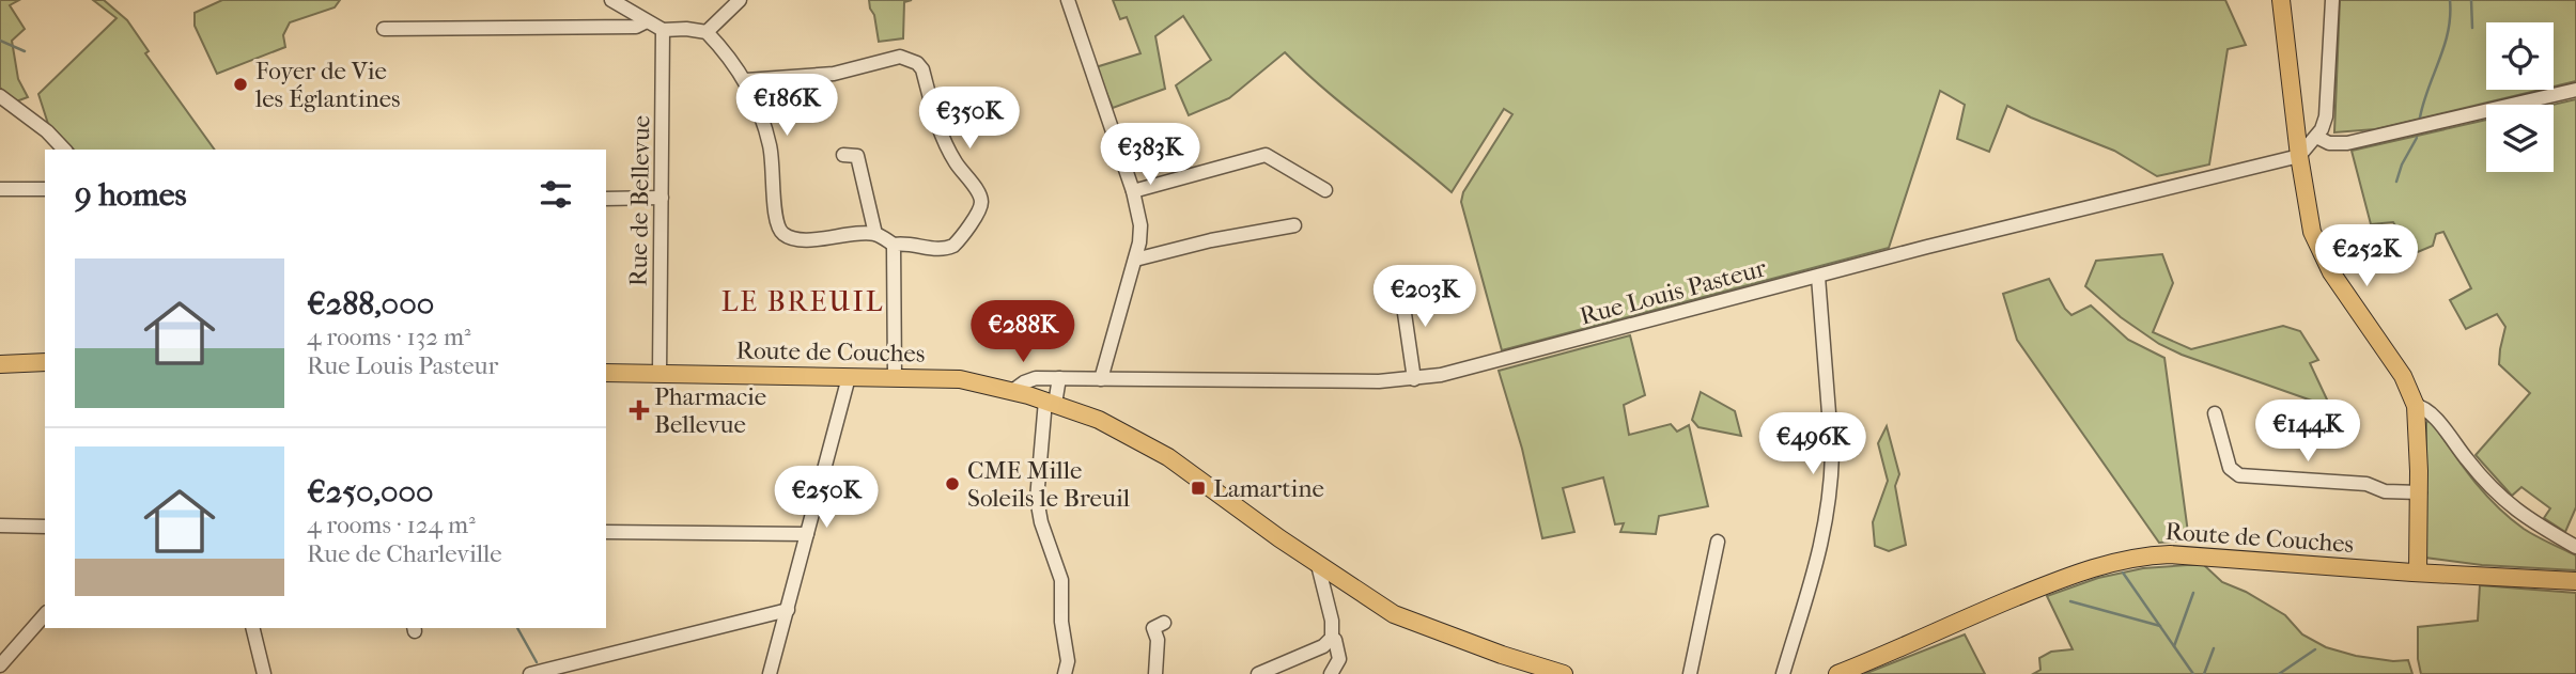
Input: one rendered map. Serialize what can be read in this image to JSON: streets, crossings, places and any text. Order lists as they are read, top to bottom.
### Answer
{
  "streets": {
    "main road": ["Route de Couches"],
    "street": ["Rue de Bellevue", "Rue Louis Pasteur"]
  },
  "crossings": [
    ["Rue de Bellevue", "Route de Couches"]
  ],
  "districts": ["LE BREUIL"],
  "places": {
    "other": ["Foyer de Vie les Églantines", "CME Mille Soleils le Breuil"],
    "health": ["Pharmacie Bellevue"],
    "transit": ["Lamartine"]
  },
  "page": {
    "price": [
      "€186K",
      "€350K",
      "€383K",
      "€252K",
      "€203K",
      "€288K",
      "€144K",
      "€496K",
      "€250K"
    ],
    "heading": "9 homes",
    "list": [
      {
        "name": "€288,000",
        "note": "4 rooms · 132 m² · Rue Louis Pasteur"
      },
      {
        "name": "€250,000",
        "note": "4 rooms · 124 m² · Rue de Charleville"
      }
    ]
  }
}
